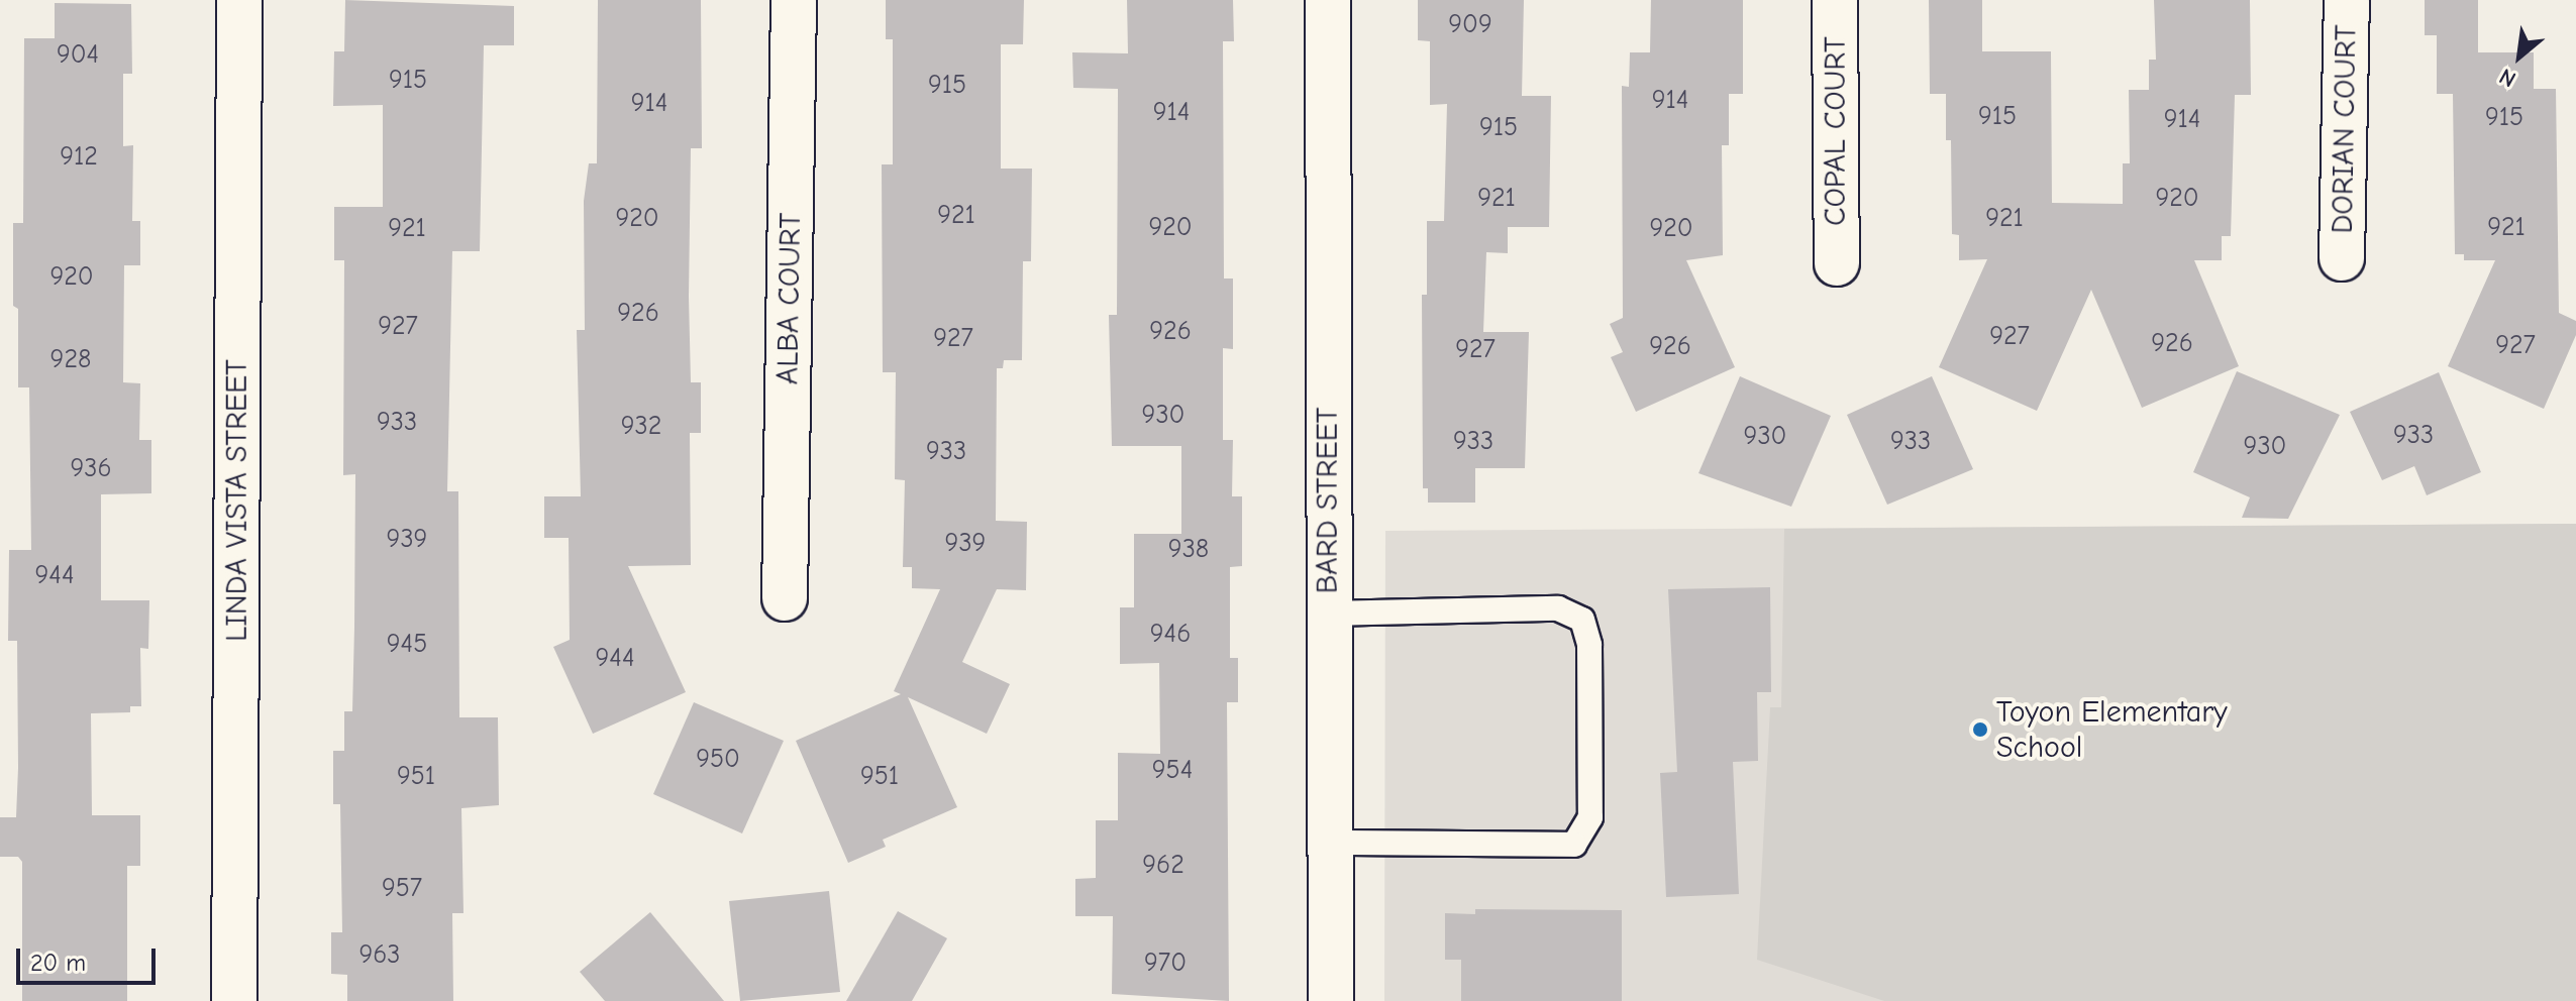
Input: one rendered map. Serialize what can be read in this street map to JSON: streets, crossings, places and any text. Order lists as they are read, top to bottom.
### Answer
{
  "streets": {
    "street": [
      "DORIAN COURT",
      "COPAL COURT",
      "ALBA COURT",
      "LINDA VISTA STREET",
      "BARD STREET"
    ]
  },
  "places": ["Toyon Elementary School"],
  "house_numbers": [
    "909",
    "904",
    "915",
    "915",
    "914",
    "914",
    "914",
    "915",
    "915",
    "914",
    "915",
    "912",
    "921",
    "920",
    "921",
    "920",
    "921",
    "920",
    "921",
    "921",
    "920",
    "920",
    "926",
    "927",
    "926",
    "927",
    "927",
    "926",
    "927",
    "926",
    "927",
    "928",
    "930",
    "933",
    "932",
    "933",
    "930",
    "933",
    "933",
    "930",
    "933",
    "936",
    "939",
    "939",
    "938",
    "944",
    "946",
    "945",
    "944",
    "950",
    "954",
    "951",
    "951",
    "962",
    "957",
    "963",
    "970"
  ],
  "scale_bar": "20 m",
  "north": "bottom left"
}
